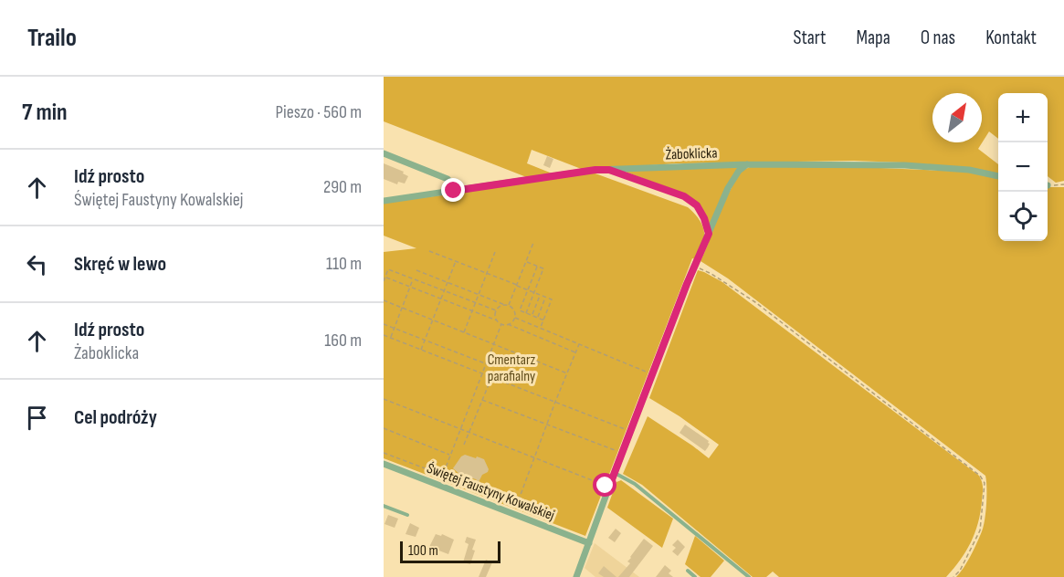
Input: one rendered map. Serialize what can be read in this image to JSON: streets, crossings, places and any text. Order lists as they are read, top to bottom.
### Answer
{
  "streets": {
    "street": ["Żaboklicka", "Świętej Faustyny Kowalskiej"]
  },
  "parks": ["Cmentarz parafialny"],
  "scale_bar": "100 m",
  "north": "top right",
  "page": {
    "header": "Trailo",
    "nav": [
      "Start",
      "Mapa",
      "O nas",
      "Kontakt"
    ],
    "heading": ["7 min", "Pieszo · 560 m"],
    "map_buttons": ["+", "−"],
    "list": [
      ["Idź prosto", "Świętej Faustyny Kowalskiej", "290 m"],
      ["Skręć w lewo", "110 m"],
      ["Idź prosto", "Żaboklicka", "160 m"],
      "Cel podróży"
    ],
    "scale": "100 m"
  }
}
